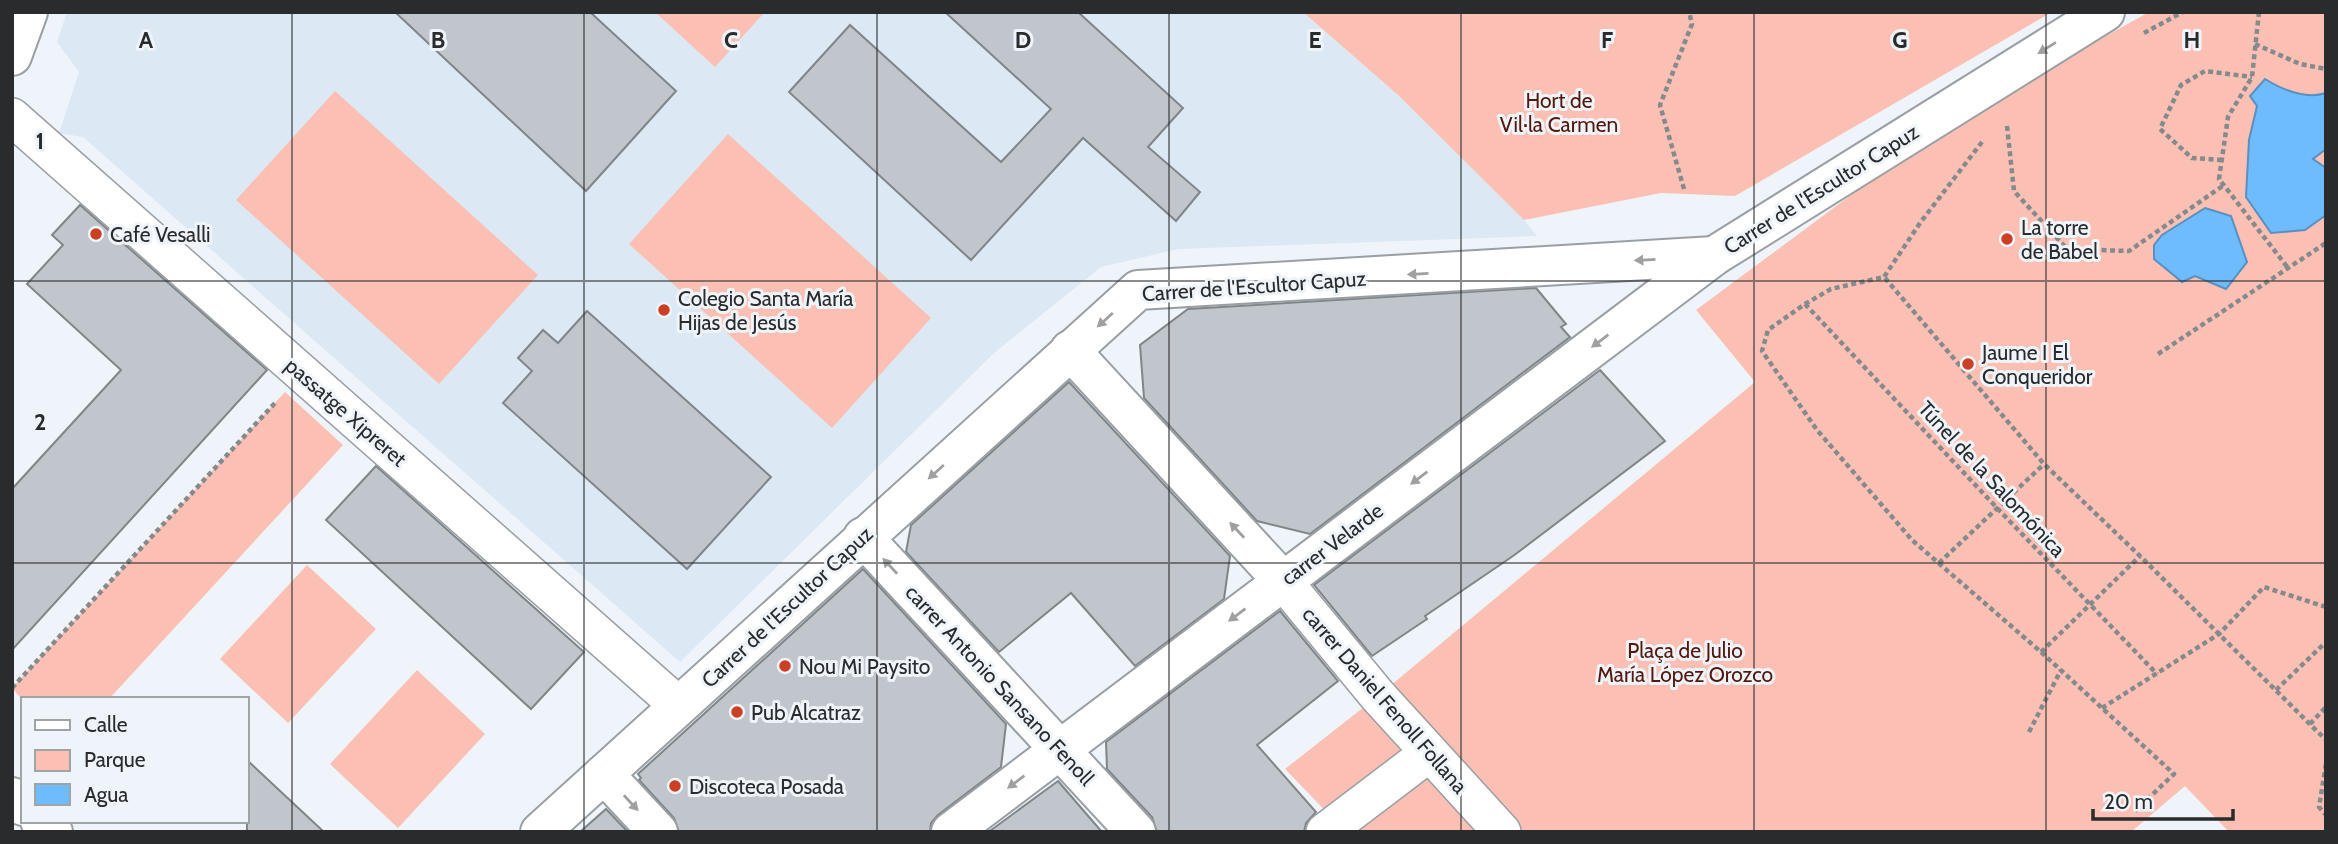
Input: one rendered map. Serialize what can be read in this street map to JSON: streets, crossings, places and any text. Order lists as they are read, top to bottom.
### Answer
{
  "streets": {
    "street": [
      "Carrer de l'Escultor Capuz",
      "passatge Xipreret",
      "carrer Velarde",
      "carrer Antonio Sansano Fenoll",
      "carrer Daniel Fenoll Follana"
    ],
    "path": ["Túnel de la Salomónica"]
  },
  "crossings": [
    ["Carrer de l'Escultor Capuz", "passatge Xipreret"],
    ["Carrer de l'Escultor Capuz", "carrer Velarde"],
    ["Carrer de l'Escultor Capuz", "carrer Antonio Sansano Fenoll"],
    ["Carrer de l'Escultor Capuz", "carrer Daniel Fenoll Follana"],
    ["carrer Velarde", "carrer Antonio Sansano Fenoll"],
    ["carrer Velarde", "carrer Daniel Fenoll Follana"]
  ],
  "one_way": [
    "Carrer de l'Escultor Capuz",
    "carrer Velarde",
    "carrer Antonio Sansano Fenoll",
    "carrer Daniel Fenoll Follana"
  ],
  "parks": ["Hort de Vil·la Carmen", "Plaça de Julio María López Orozco"],
  "places": [
    "Café Vesalli",
    "La torre de Babel",
    "Colegio Santa María Hijas de Jesús",
    "Jaume I El Conqueridor",
    "Nou Mi Paysito",
    "Pub Alcatraz",
    "Discoteca Posada"
  ],
  "legend": ["Calle", "Parque", "Agua"],
  "scale_bar": "20 m",
  "grid": {
    "columns": [
      "A",
      "B",
      "C",
      "D",
      "E",
      "F",
      "G",
      "H"
    ],
    "rows": ["1", "2"]
  }
}
